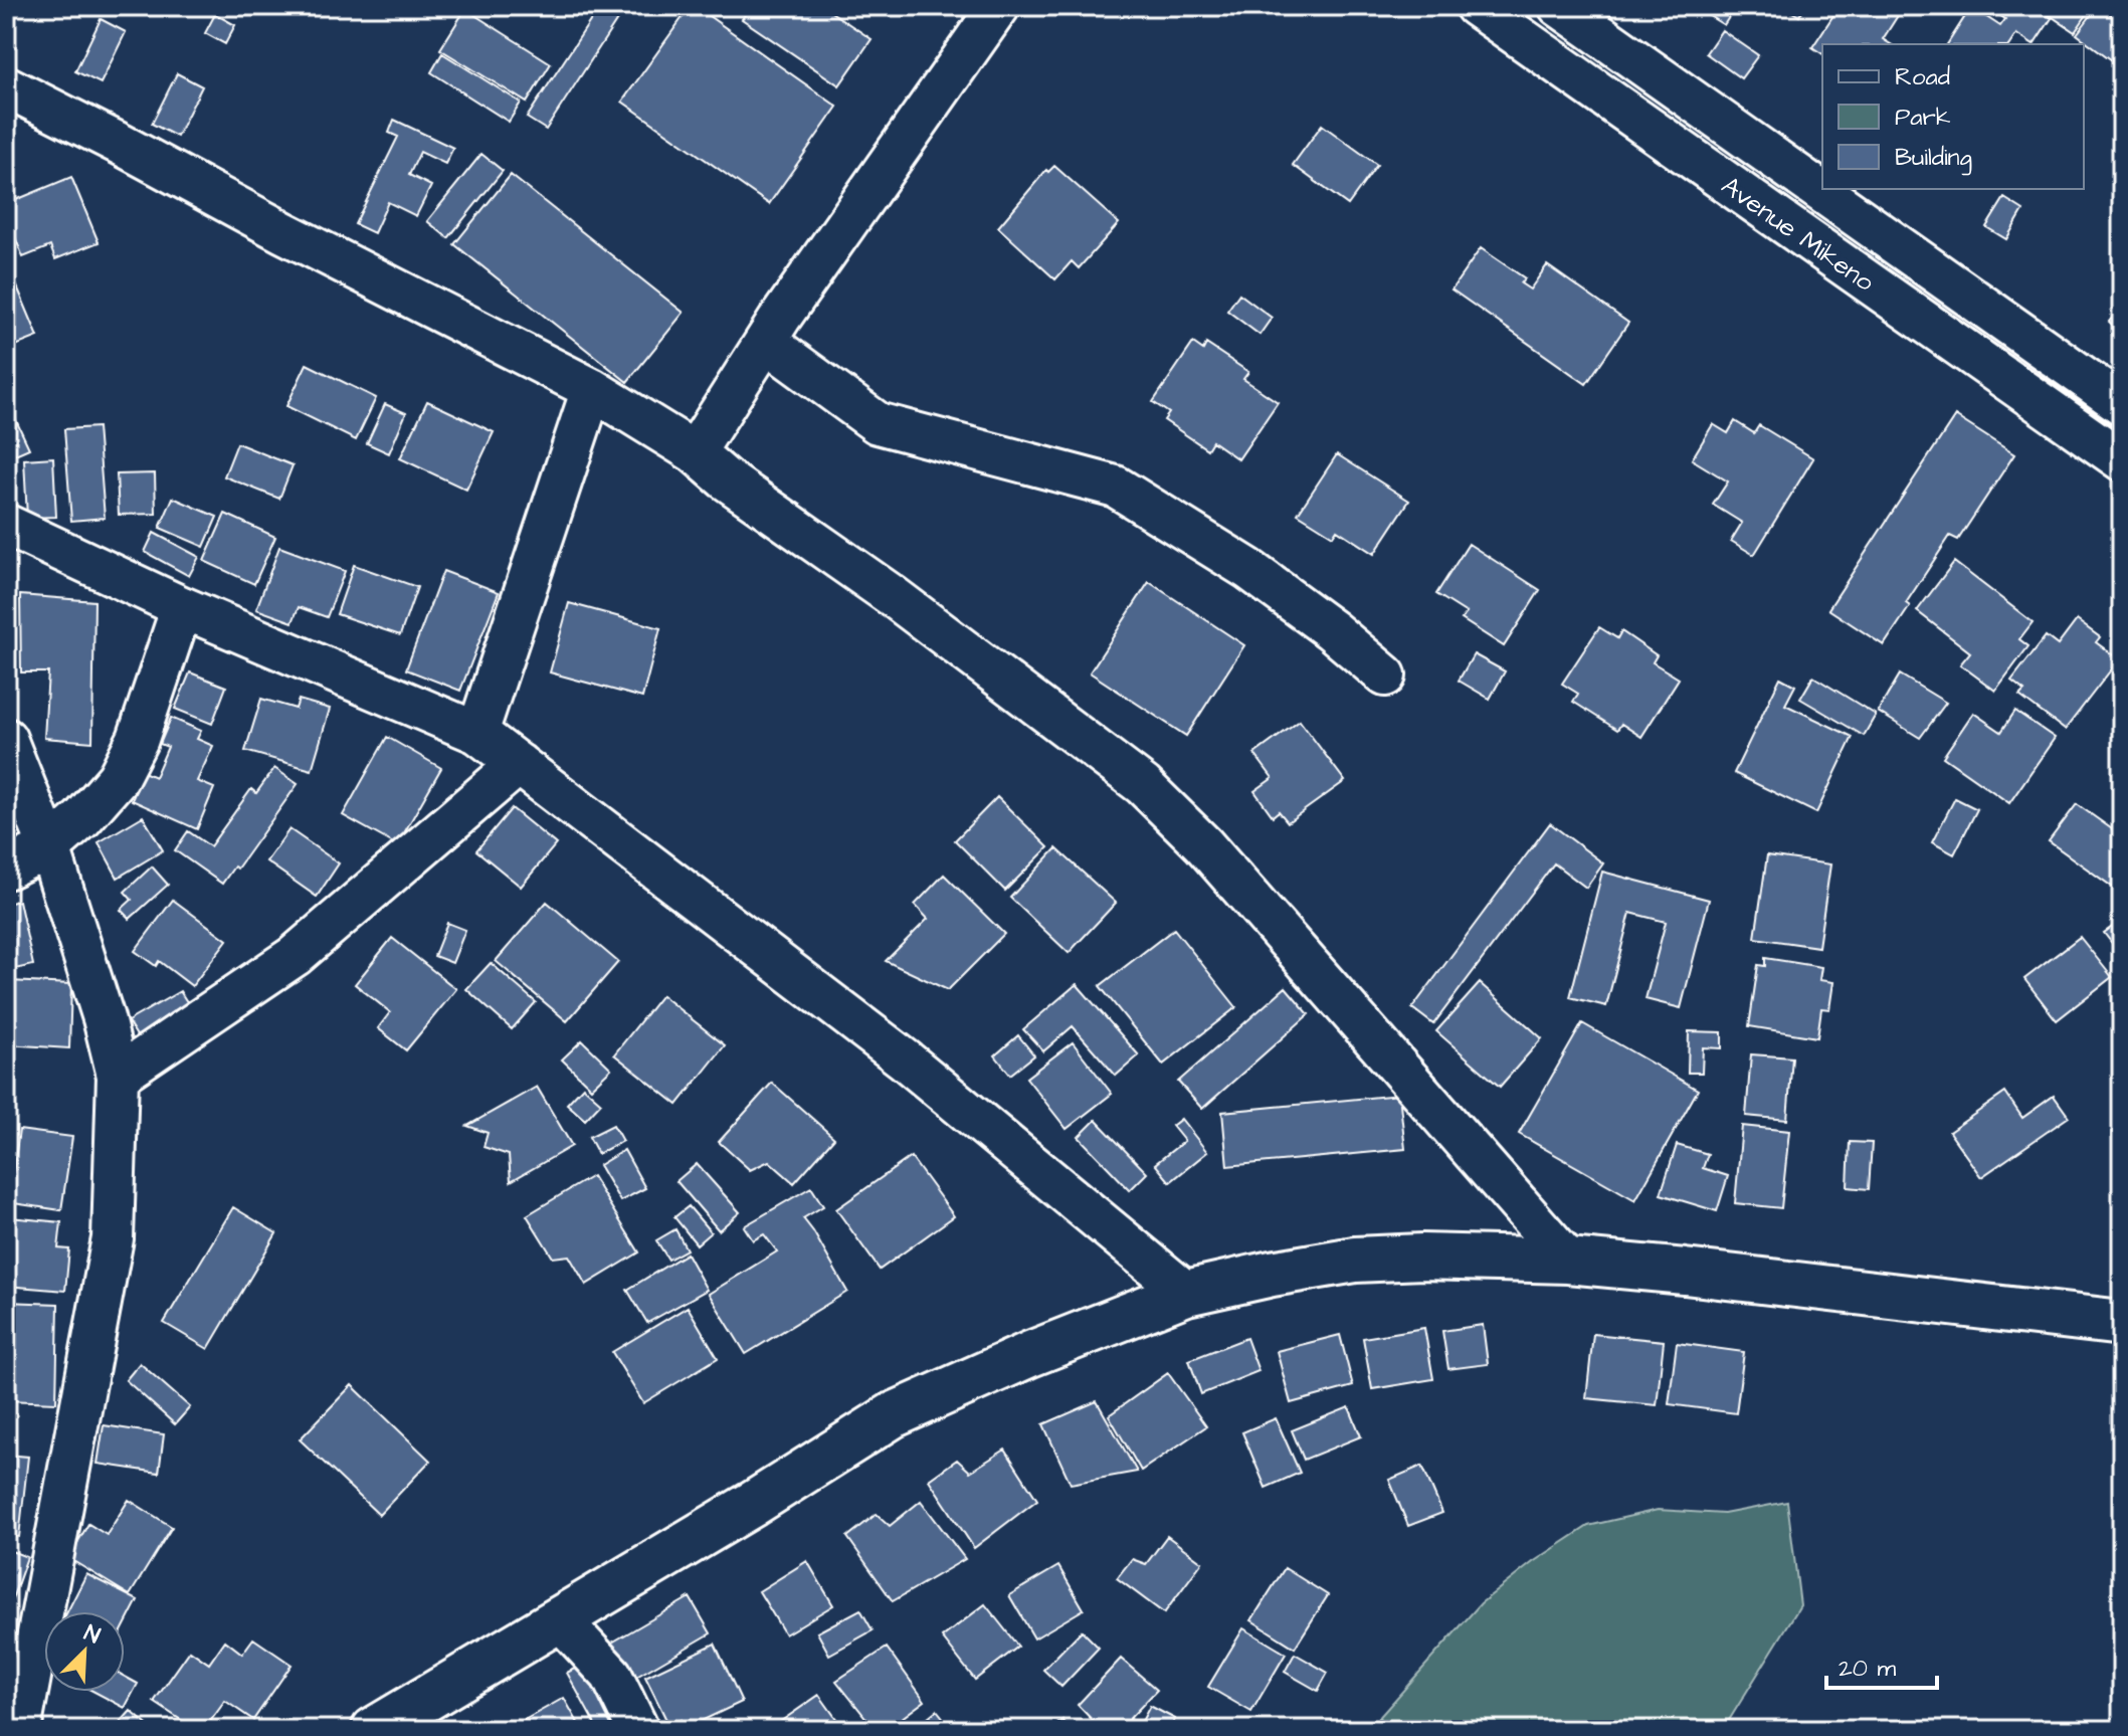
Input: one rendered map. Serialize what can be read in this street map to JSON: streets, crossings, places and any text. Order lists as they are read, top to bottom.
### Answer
{
  "streets": {
    "street": ["Avenue Mikeno"]
  },
  "legend": ["Road", "Park", "Building"],
  "scale_bar": "20 m",
  "north": "top right"
}
